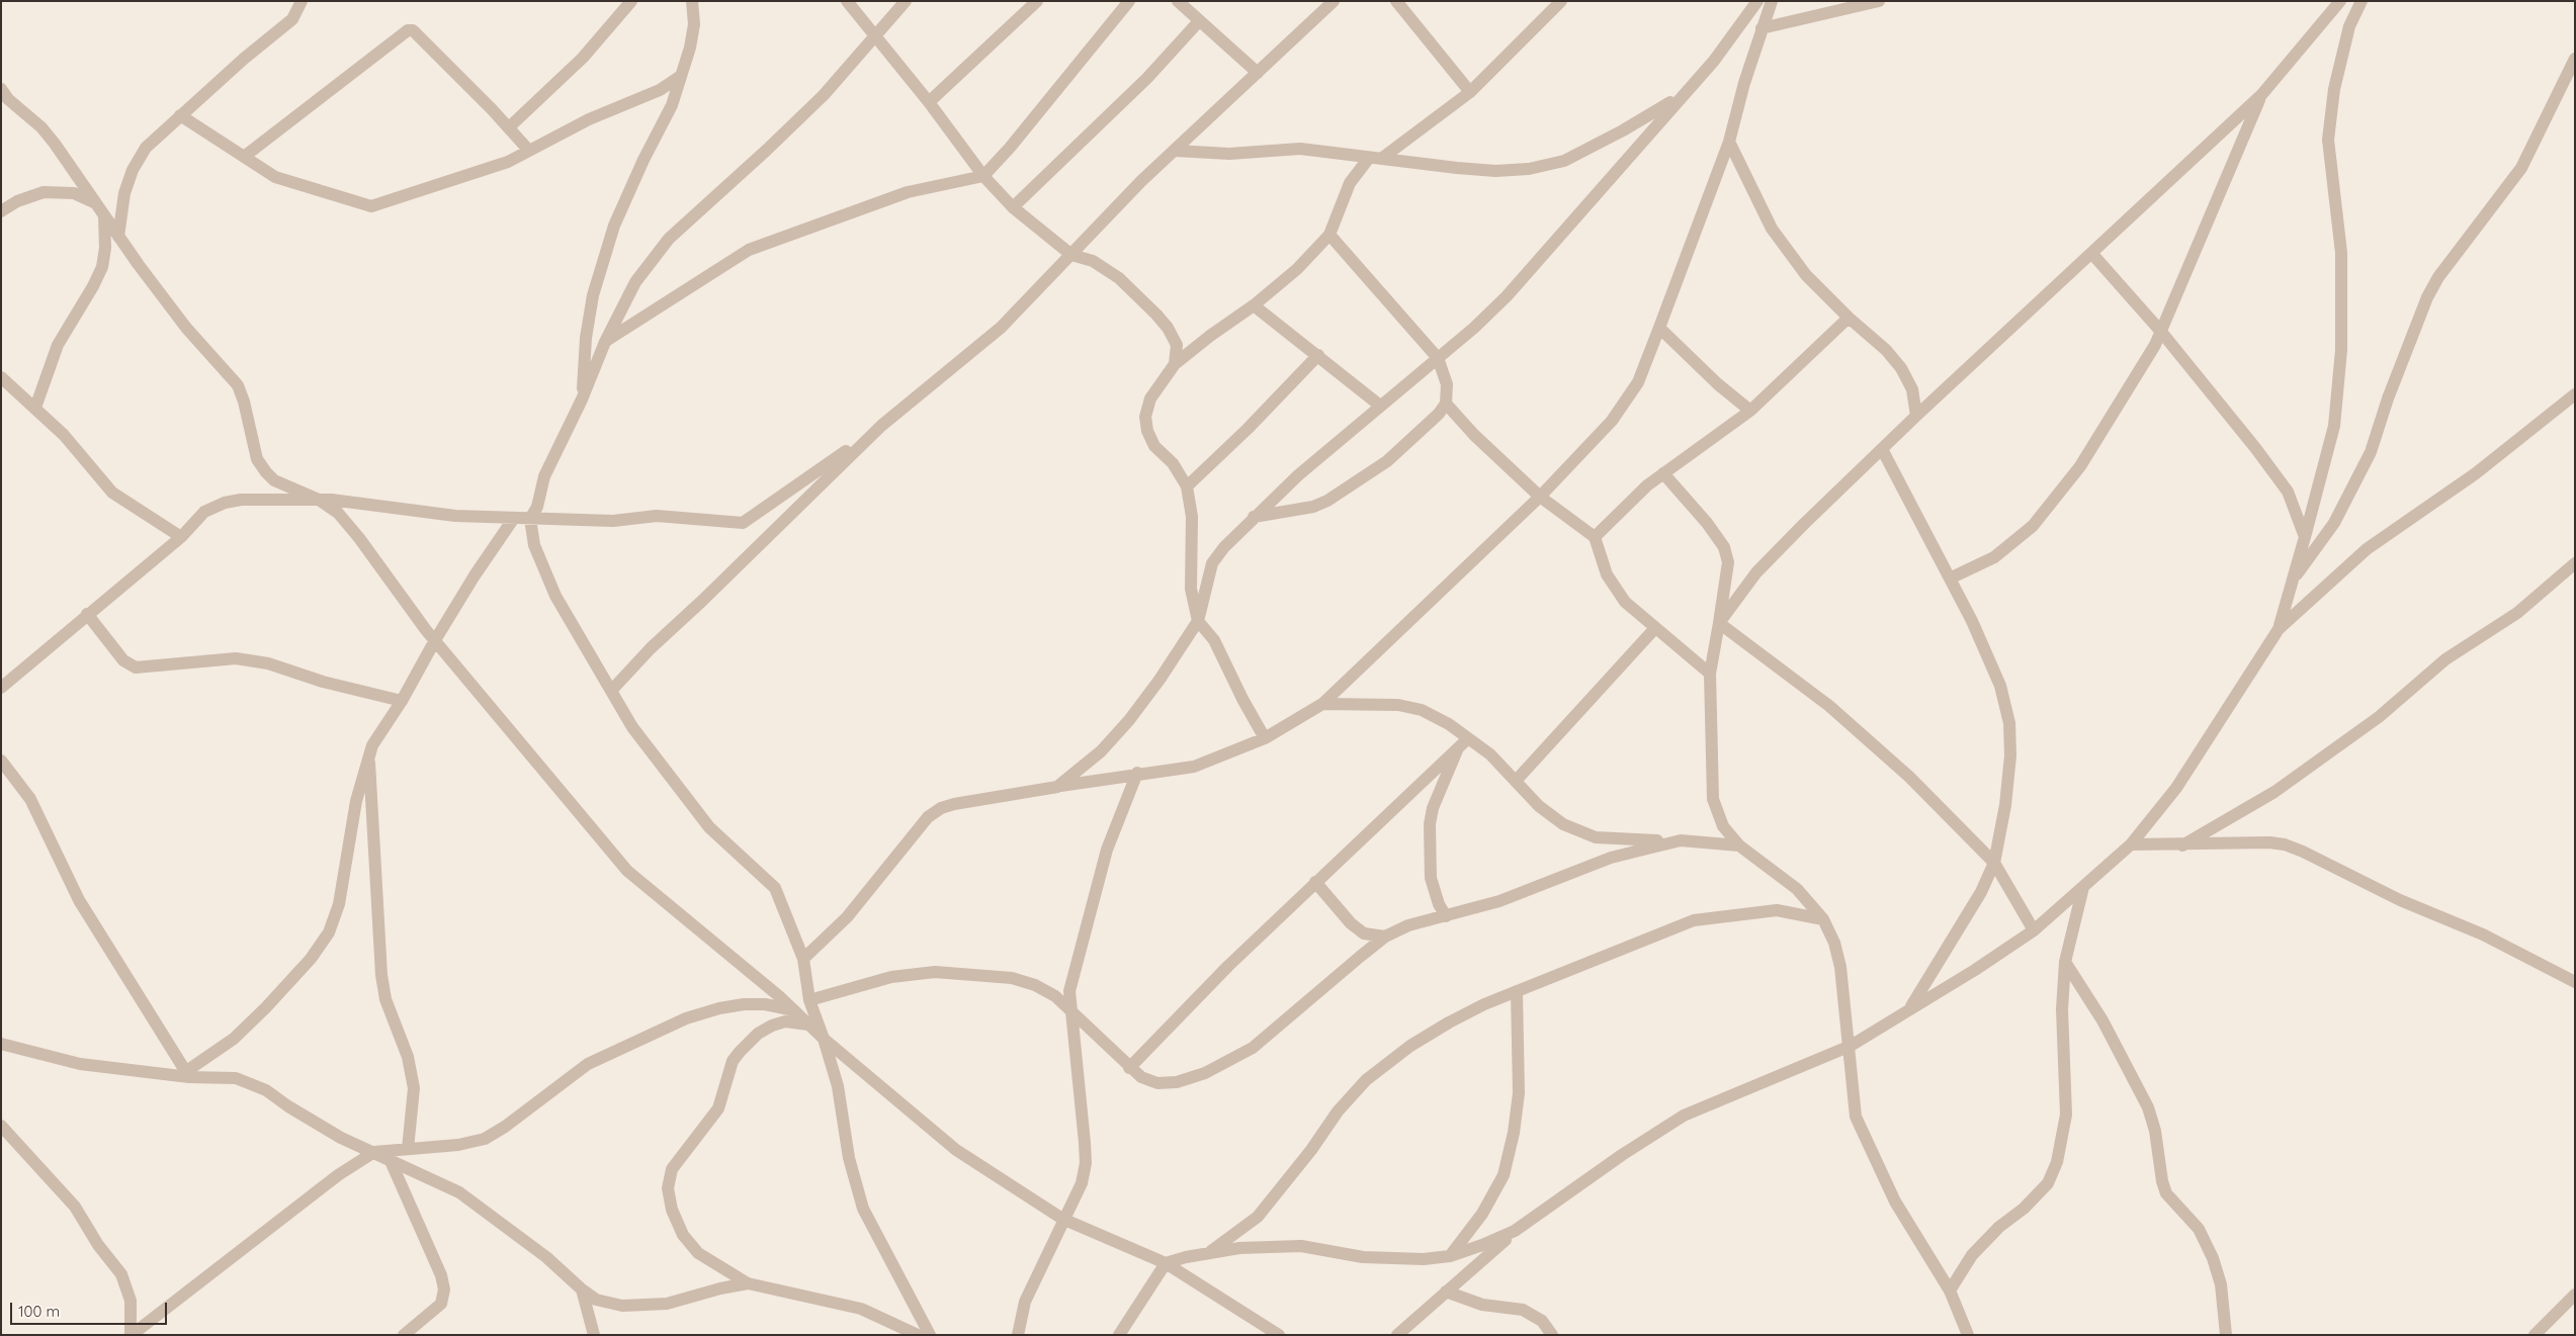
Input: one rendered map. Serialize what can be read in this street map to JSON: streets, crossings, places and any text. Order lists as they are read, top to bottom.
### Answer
{
  "scale_bar": "100 m"
}
